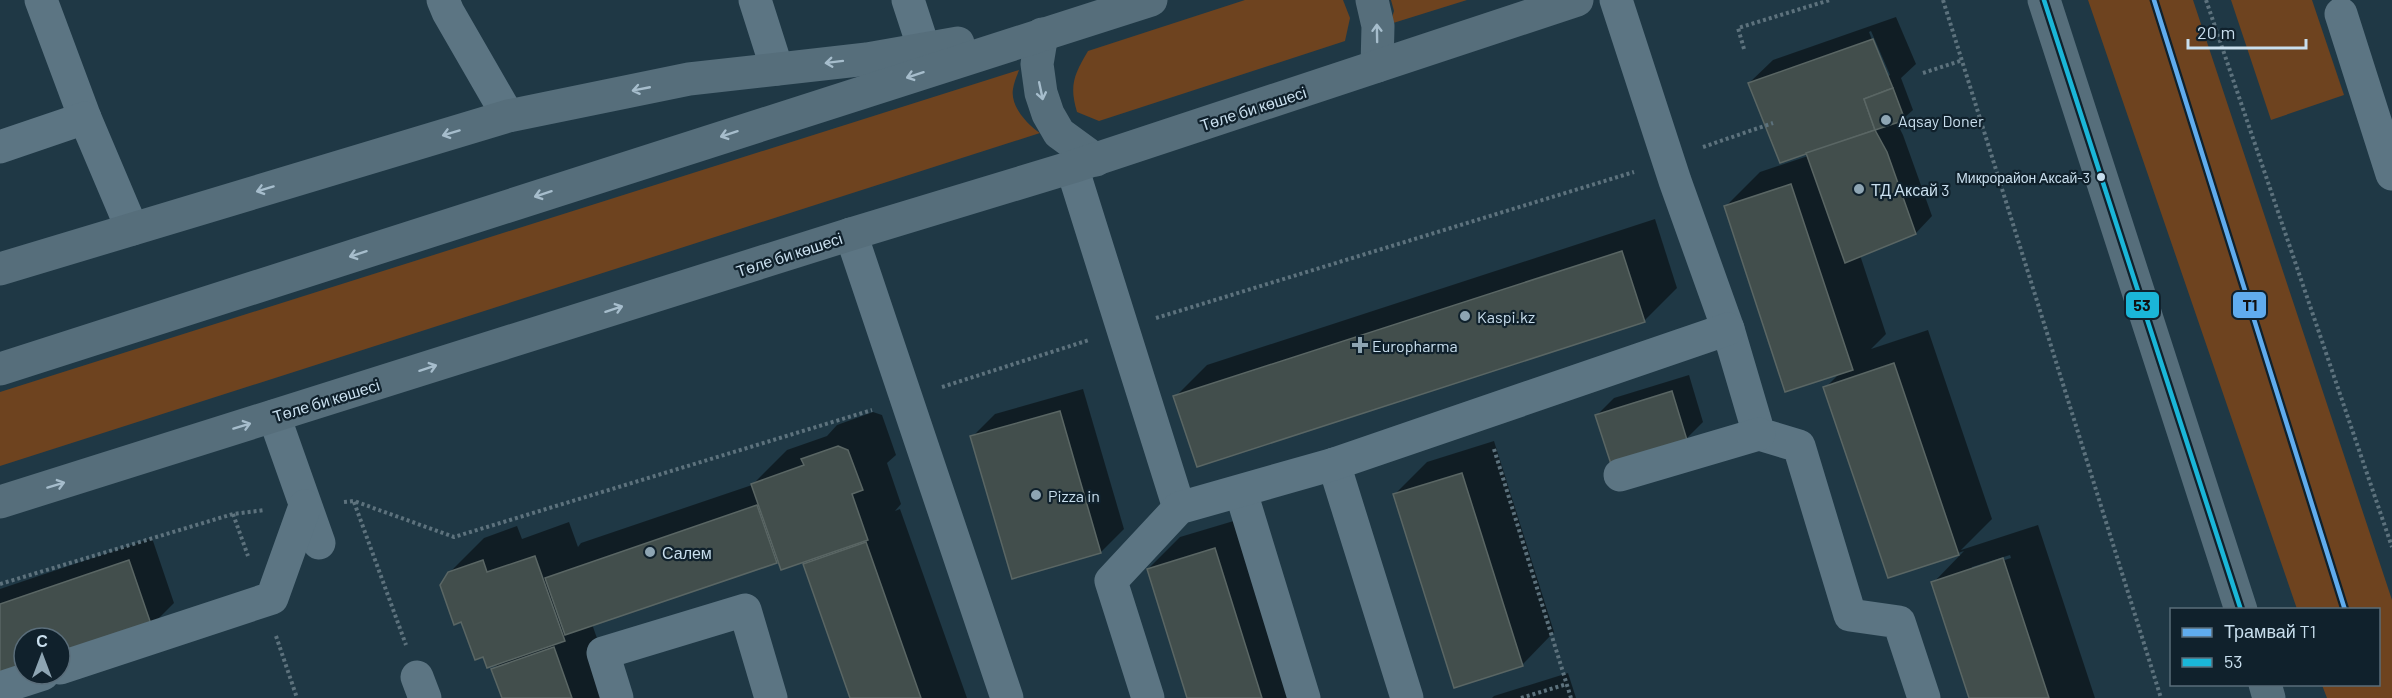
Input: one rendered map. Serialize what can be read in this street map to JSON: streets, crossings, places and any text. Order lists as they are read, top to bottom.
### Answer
{
  "streets": {
    "main road": ["Төле би көшесі"]
  },
  "places": {
    "other": [
      "Aqsay Doner",
      "Микрорайон Аксай-3",
      "ТД Аксай 3",
      "Kaspi.kz",
      "Pizza in",
      "Салем"
    ],
    "health": ["Europharma"]
  },
  "lines": ["tram line T1", "transit line 53"],
  "legend": ["Трамвай T1", "53"],
  "scale_bar": "20 m",
  "north": "top"
}
